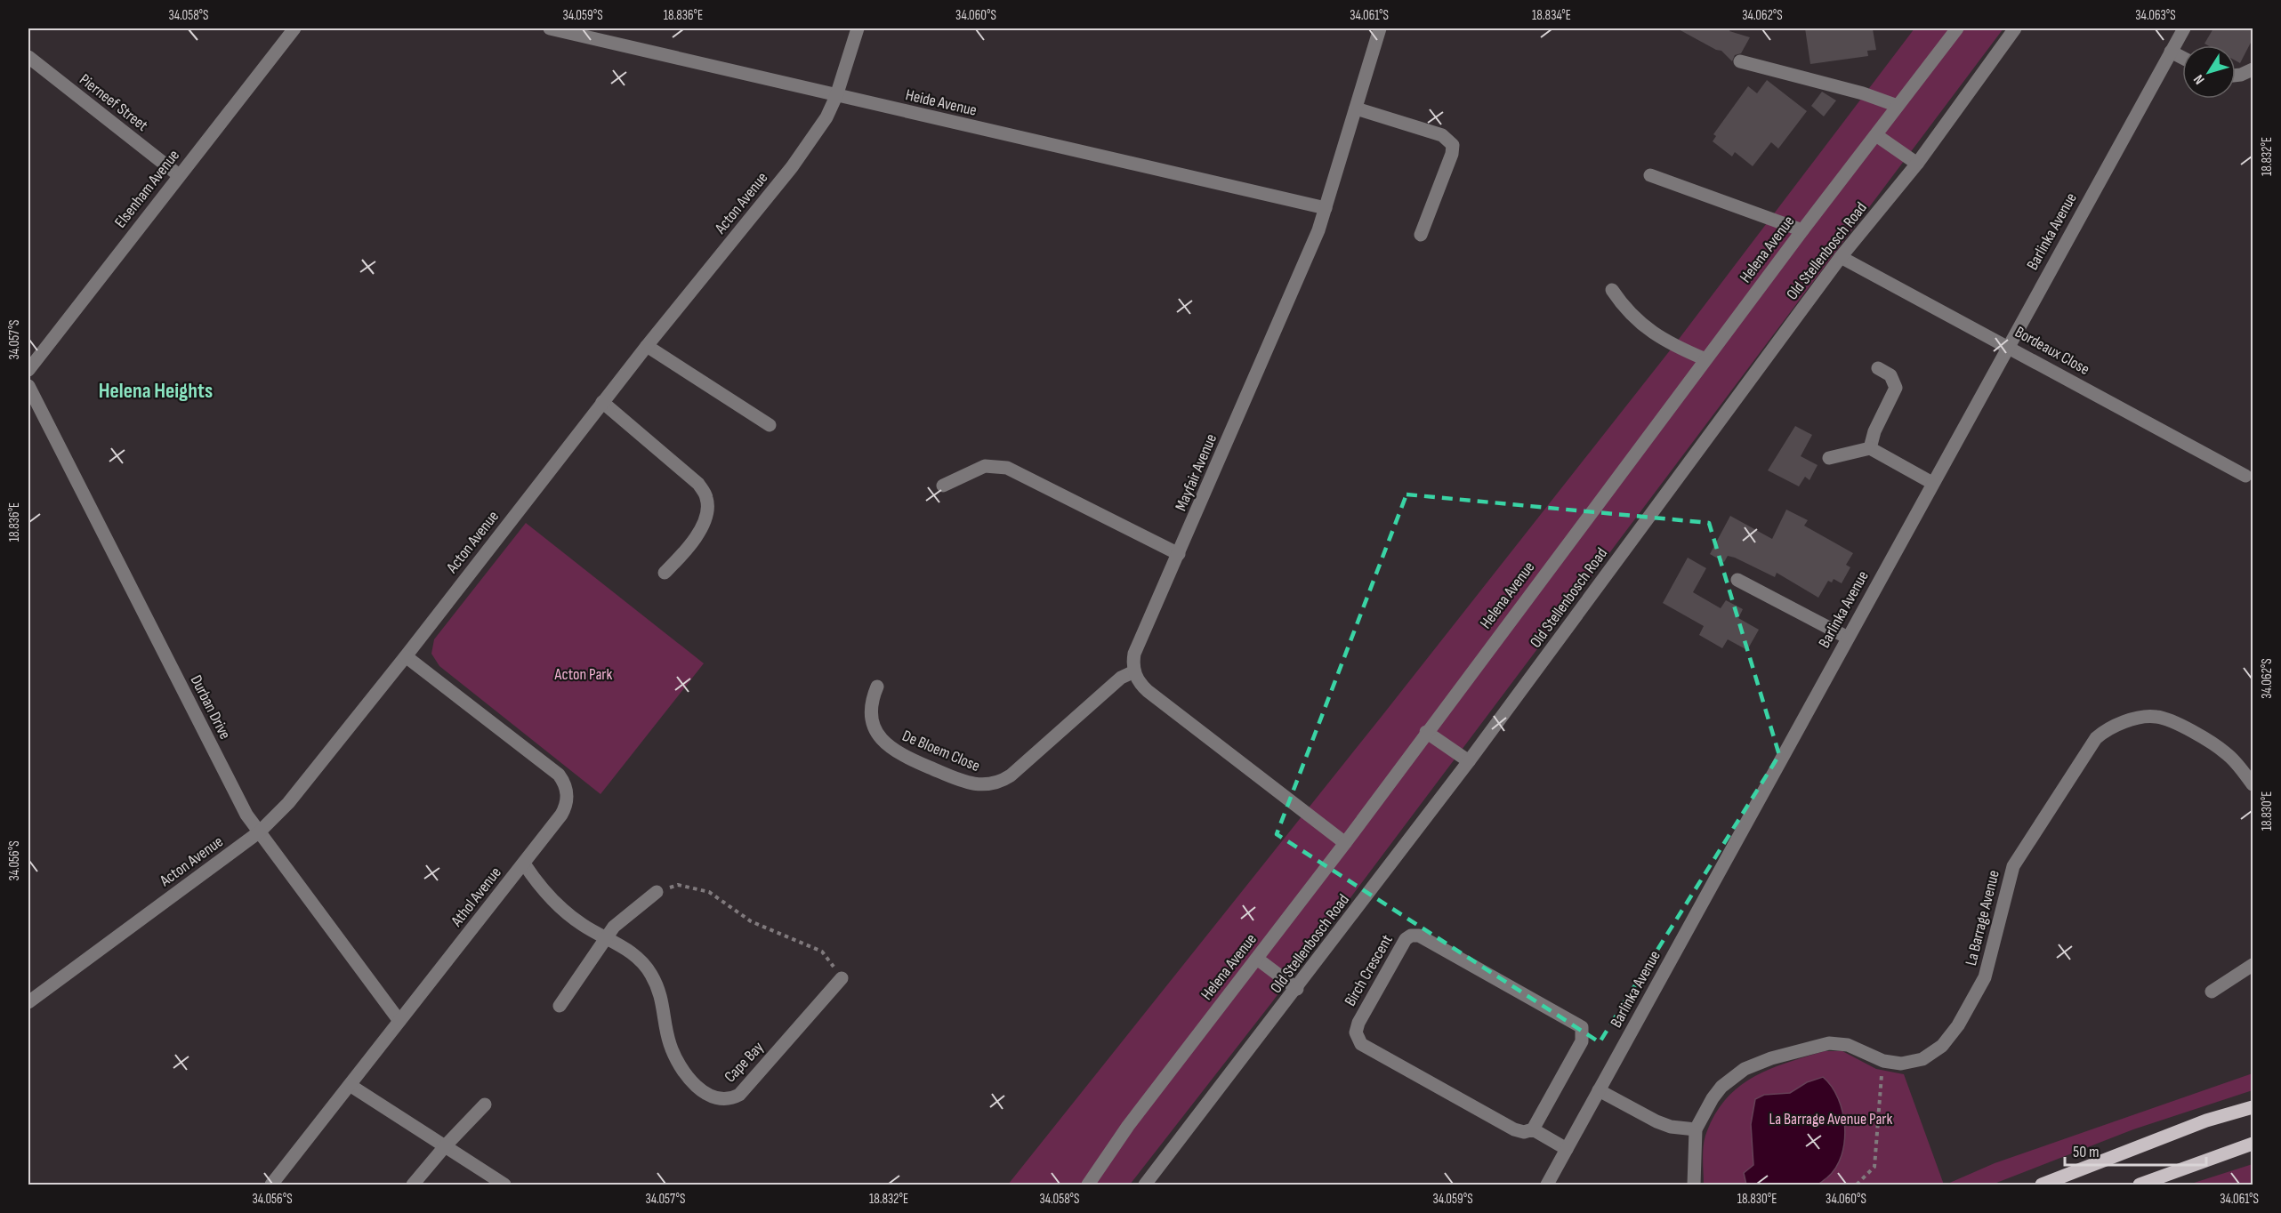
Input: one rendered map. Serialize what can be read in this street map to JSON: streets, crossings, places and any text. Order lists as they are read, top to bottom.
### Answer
{
  "streets": {
    "street": [
      "Pierneef Street",
      "Heide Avenue",
      "Elsenham Avenue",
      "Acton Avenue",
      "Barlinka Avenue",
      "Helena Avenue",
      "Old Stellenbosch Road",
      "Bordeaux Close",
      "Mayfair Avenue",
      "Durban Drive",
      "De Bloem Close",
      "Athol Avenue",
      "La Barrage Avenue",
      "Birch Crescent",
      "Cape Bay"
    ]
  },
  "crossings": [
    ["Pierneef Street", "Elsenham Avenue"],
    ["Heide Avenue", "Acton Avenue"],
    ["Heide Avenue", "Mayfair Avenue"],
    ["Acton Avenue", "Durban Drive"],
    ["Acton Avenue", "Athol Avenue"],
    ["Barlinka Avenue", "Bordeaux Close"],
    ["Barlinka Avenue", "Birch Crescent"],
    ["Old Stellenbosch Road", "Bordeaux Close"],
    ["Mayfair Avenue", "De Bloem Close"],
    ["Durban Drive", "Athol Avenue"],
    ["Athol Avenue", "Cape Bay"]
  ],
  "districts": ["Helena Heights"],
  "parks": ["Acton Park", "La Barrage Avenue Park"],
  "scale_bar": "50 m",
  "north": "bottom left",
  "coordinates": [
    "34.058°S",
    "34.059°S",
    "18.836°E",
    "34.060°S",
    "34.061°S",
    "18.834°E",
    "34.062°S",
    "34.063°S",
    "18.832°E",
    "34.057°S",
    "18.830°E",
    "34.056°S"
  ]
}
